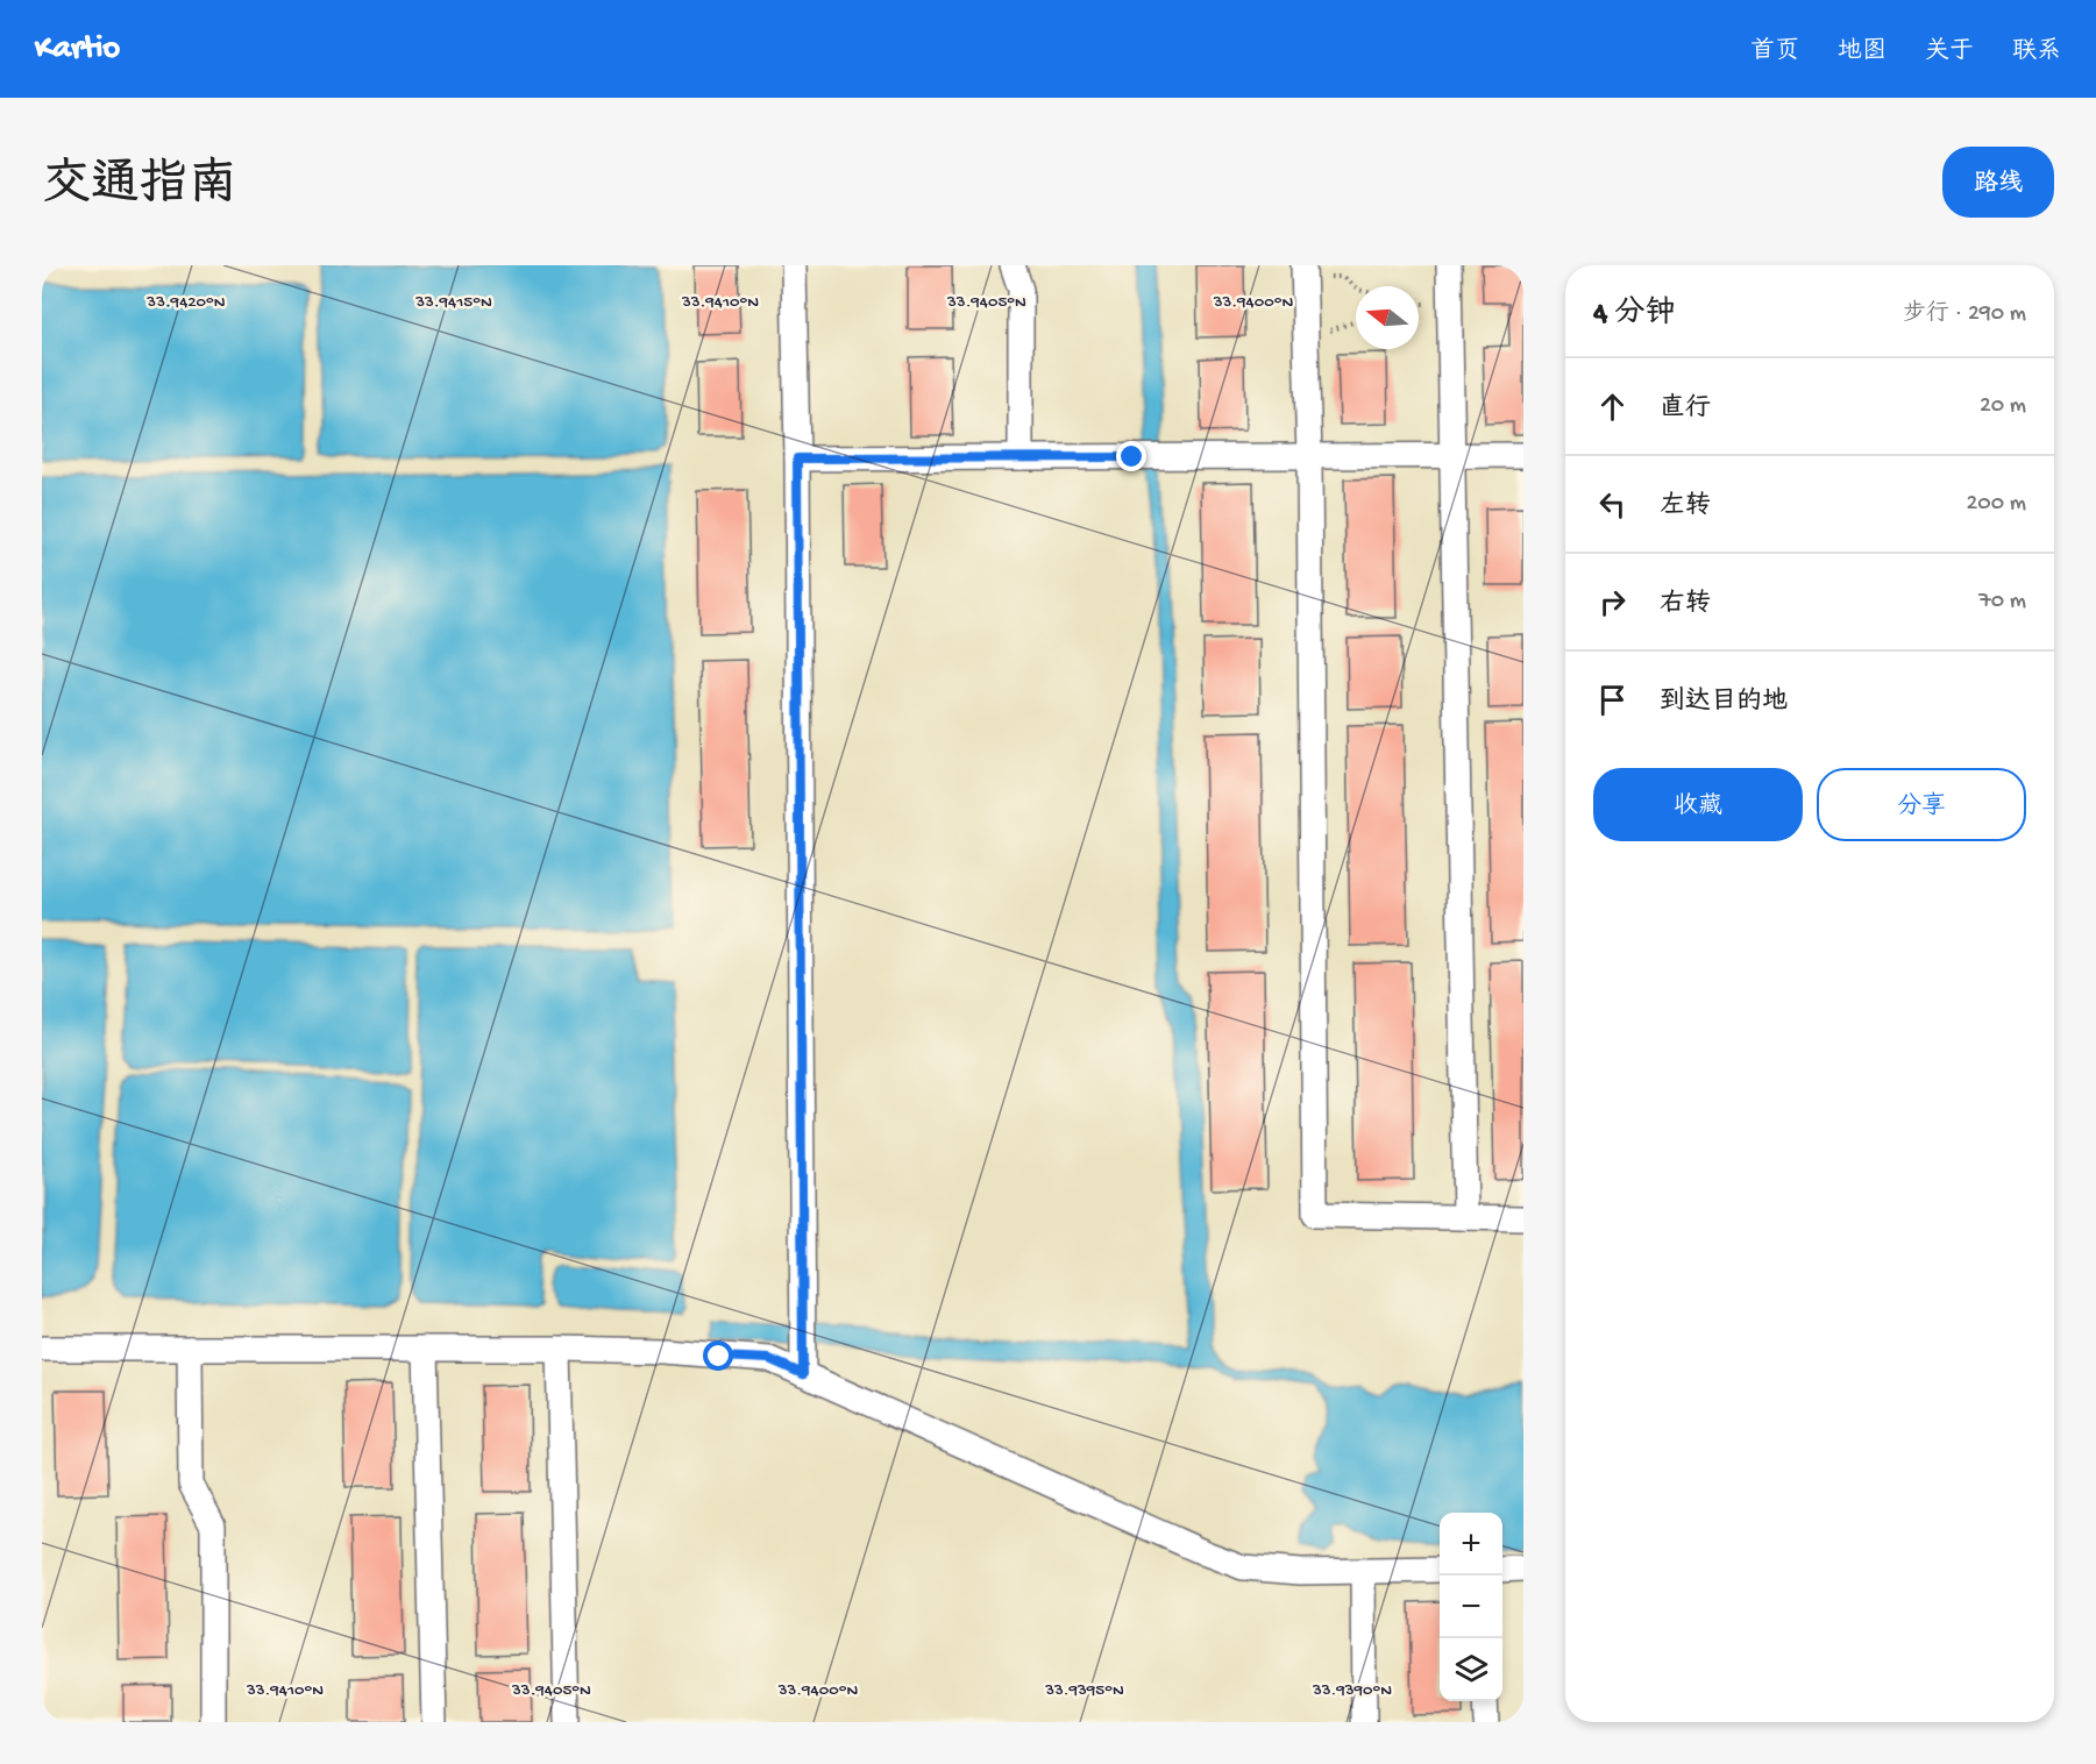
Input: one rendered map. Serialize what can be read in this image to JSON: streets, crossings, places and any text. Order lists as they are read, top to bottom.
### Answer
{
  "north": "left",
  "page": {
    "header": "Kartio",
    "nav": [
      "首页",
      "地图",
      "关于",
      "联系"
    ],
    "title": "交通指南",
    "buttons": [
      "路线",
      ["收藏", "分享"]
    ],
    "heading": ["4 分钟", "步行 · 290 m"],
    "list": [
      ["直行", "20 m"],
      ["左转", "200 m"],
      ["右转", "70 m"],
      "到达目的地"
    ],
    "map_buttons": ["+", "−"]
  },
  "coordinates": [
    "33.9420°N",
    "33.9415°N",
    "33.9410°N",
    "33.9405°N",
    "33.9400°N",
    "33.9395°N",
    "33.9390°N"
  ]
}
